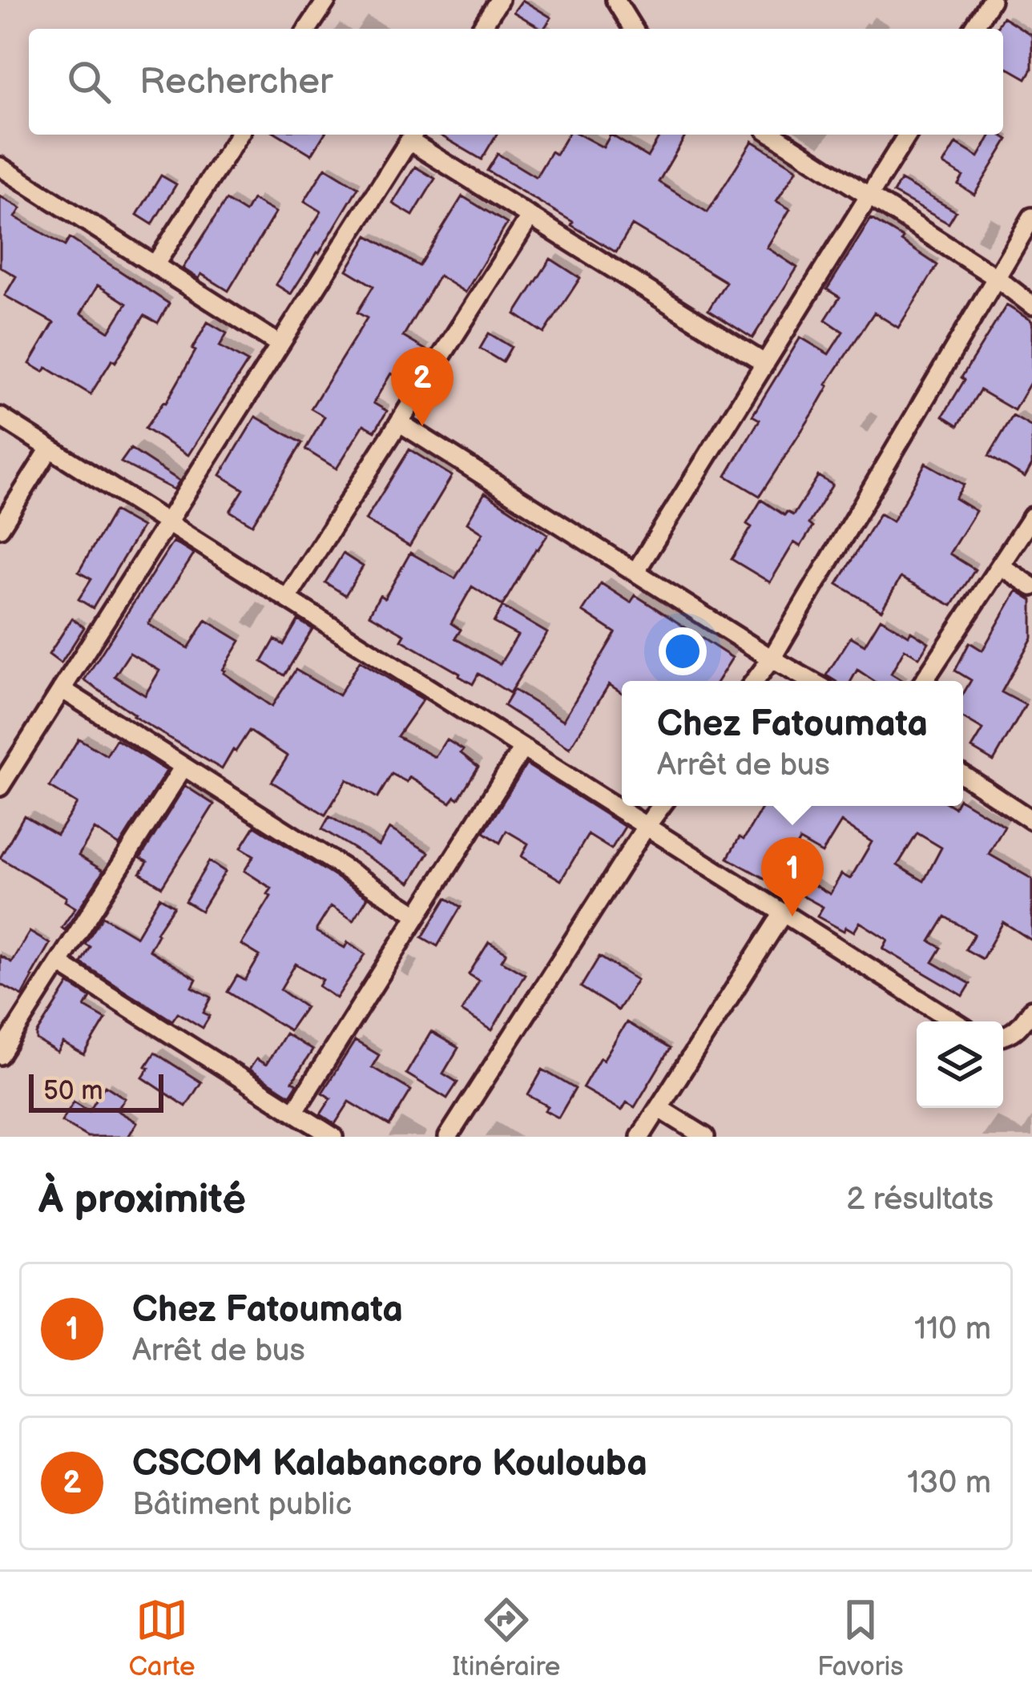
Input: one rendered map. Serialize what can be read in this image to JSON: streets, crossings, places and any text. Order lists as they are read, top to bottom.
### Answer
{
  "scale_bar": "50 m",
  "page": {
    "search": "Rechercher",
    "pins": ["2", "1"],
    "popup": ["Chez Fatoumata", "Arrêt de bus"],
    "scale": "50 m",
    "heading": ["À proximité", "2 résultats"],
    "list": [
      {
        "mark": "1",
        "name": "Chez Fatoumata",
        "note": "Arrêt de bus",
        "value": "110 m"
      },
      {
        "mark": "2",
        "name": "CSCOM Kalabancoro Koulouba",
        "note": "Bâtiment public",
        "value": "130 m"
      }
    ],
    "nav": ["Carte", "Itinéraire", "Favoris"]
  }
}
